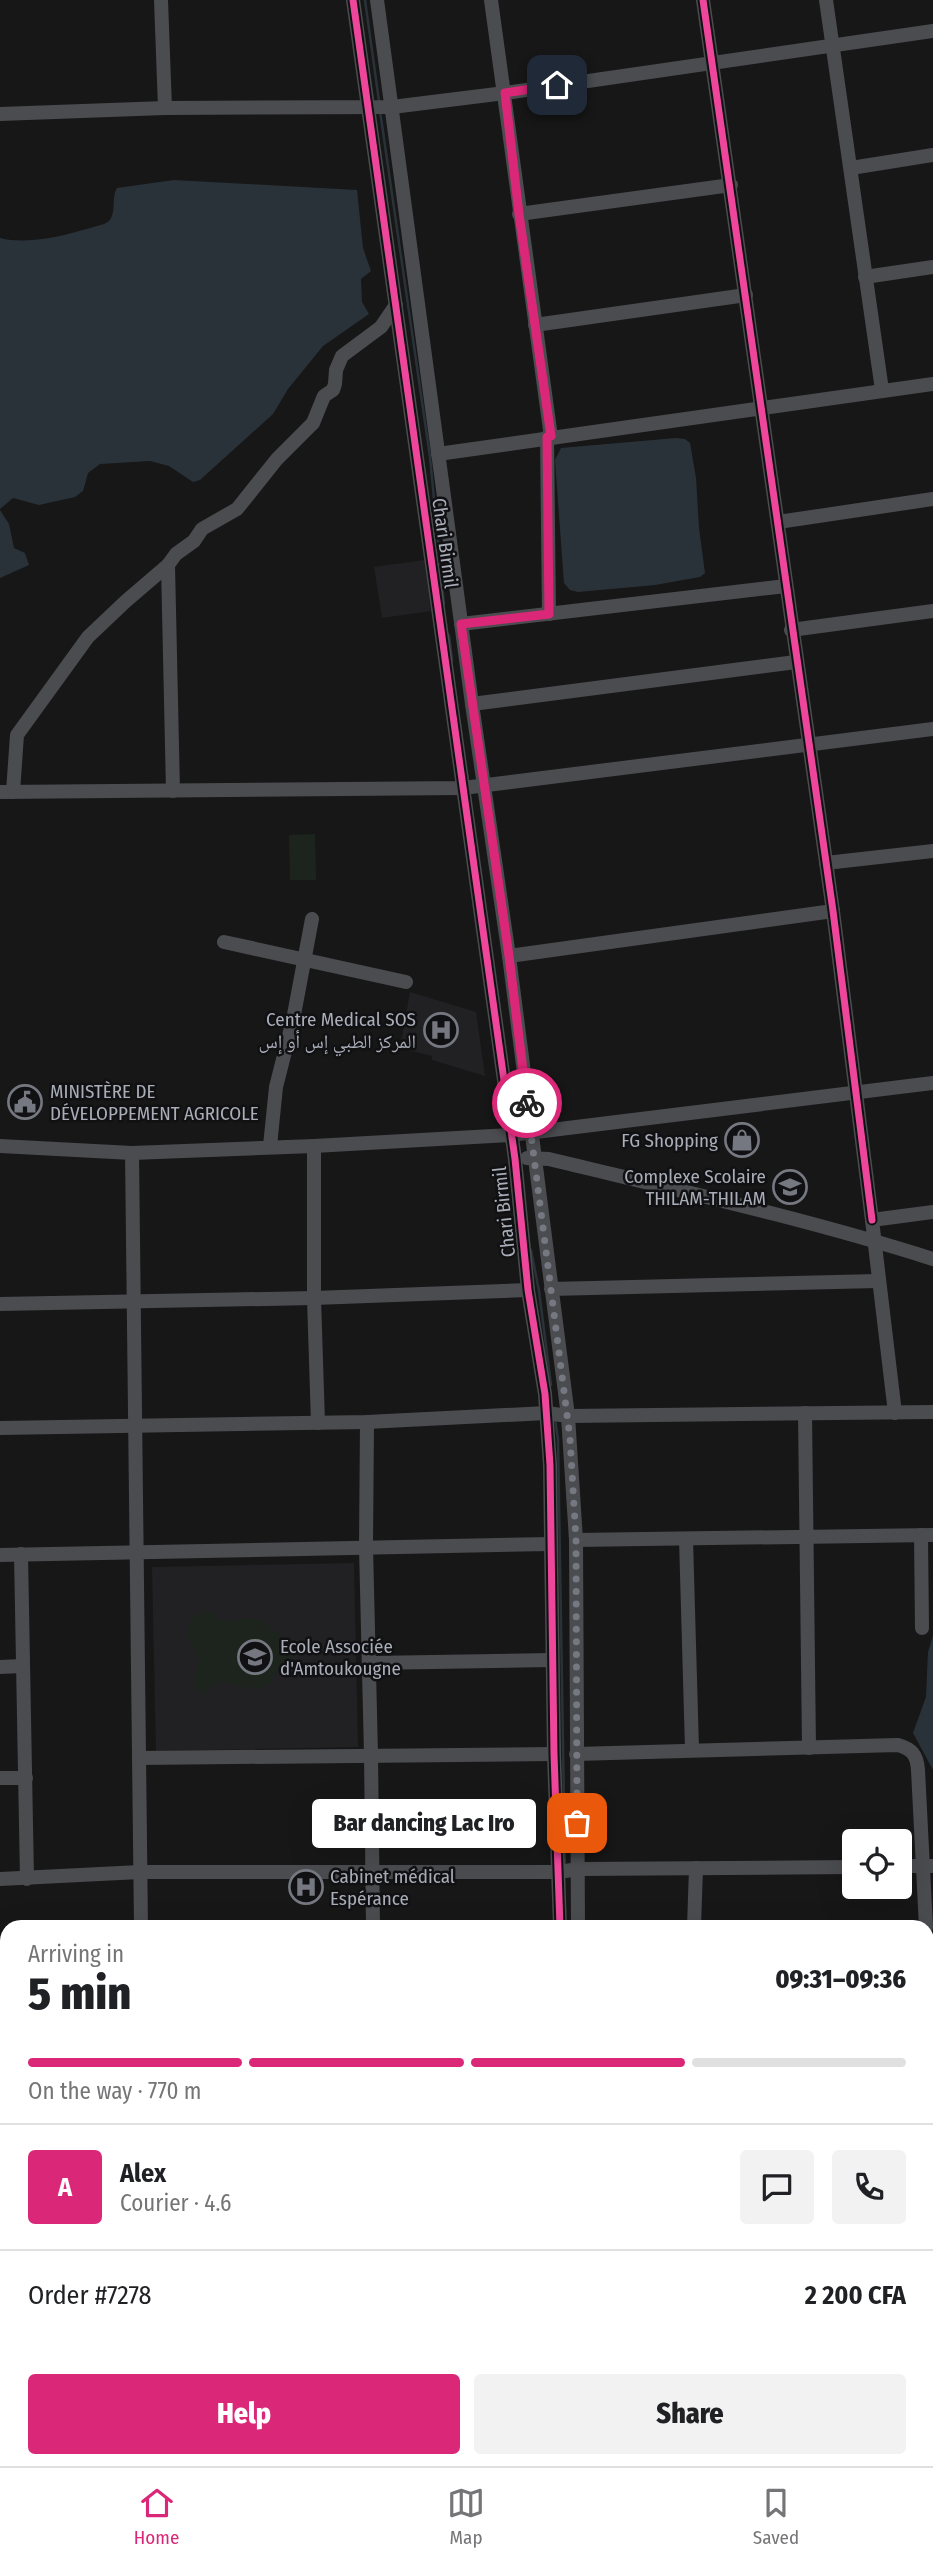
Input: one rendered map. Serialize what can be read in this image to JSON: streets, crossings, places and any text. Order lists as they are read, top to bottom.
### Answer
{
  "streets": {
    "street": ["Chari Birmil"]
  },
  "places": {
    "hospital": ["Centre Medical SOS المركز الطبي إس أو إس", "Cabinet médical Espérance"],
    "public building": ["MINISTÈRE DE DÉVELOPPEMENT AGRICOLE"],
    "shop": ["FG Shopping"],
    "school or university": ["Complexe Scolaire THILAM-THILAM", "Ecole Associée d'Amtoukougne"],
    "other": ["Bar dancing Lac Iro"]
  },
  "page": {
    "bubble": "Bar dancing Lac Iro",
    "heading": ["5 min", "Arriving in", "09:31–09:36"],
    "panel": [
      "Alex",
      "Courier · 4.6",
      "Order #7278",
      "2 200 CFA"
    ],
    "bar": "On the way · 770 m",
    "round": "A",
    "buttons": ["Help", "Share"],
    "tabs": ["Home", "Map", "Saved"]
  }
}
